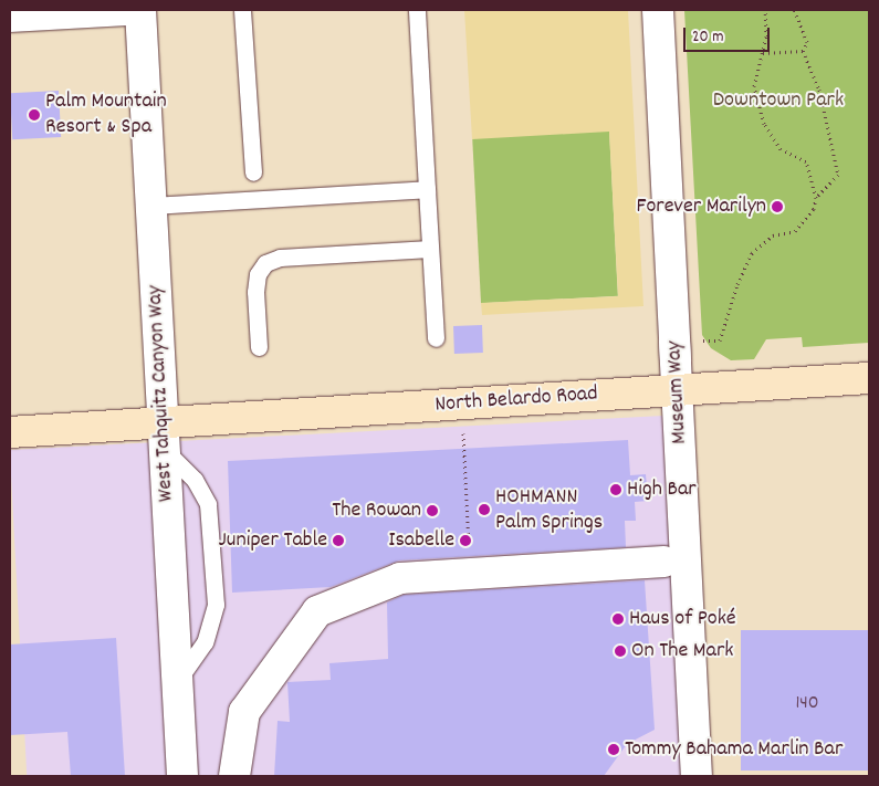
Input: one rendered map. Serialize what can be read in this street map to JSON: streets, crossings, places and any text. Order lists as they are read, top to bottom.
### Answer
{
  "streets": {
    "street": ["Museum Way", "West Tahquitz Canyon Way", "North Belardo Road"]
  },
  "crossings": [
    ["Museum Way", "North Belardo Road"],
    ["West Tahquitz Canyon Way", "North Belardo Road"]
  ],
  "parks": ["Downtown Park"],
  "places": [
    "Palm Mountain Resort & Spa",
    "Forever Marilyn",
    "High Bar",
    "HOHMANN Palm Springs",
    "The Rowan",
    "Juniper Table",
    "Isabelle",
    "Haus of Poké",
    "On The Mark",
    "Tommy Bahama Marlin Bar"
  ],
  "house_numbers": ["140"],
  "scale_bar": "20 m"
}
